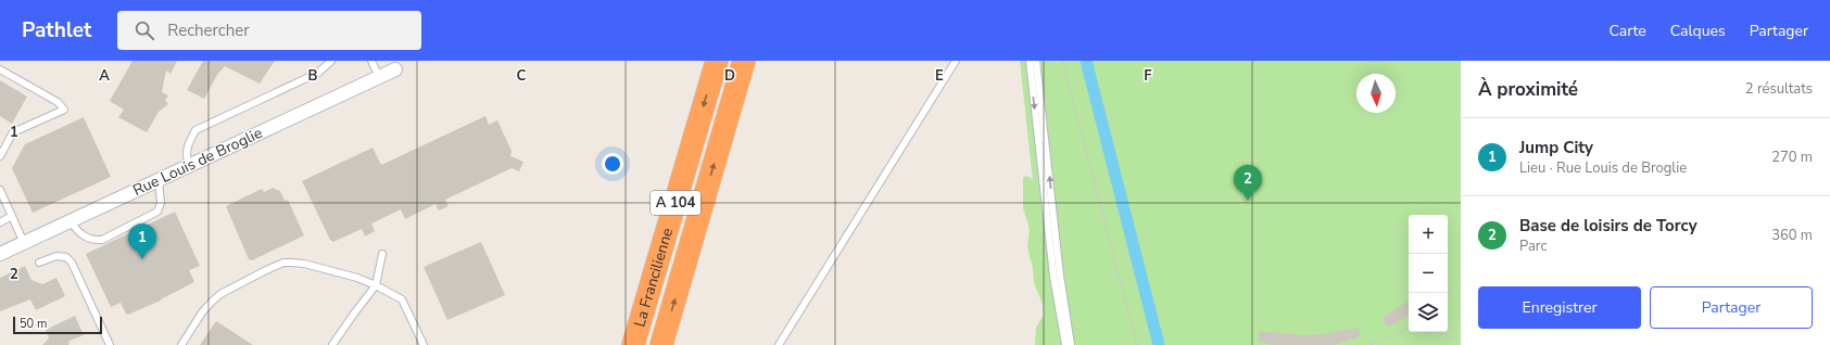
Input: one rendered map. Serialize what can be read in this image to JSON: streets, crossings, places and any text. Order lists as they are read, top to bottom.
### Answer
{
  "streets": {
    "highway": ["A 104", "La Francilienne"],
    "street": ["Rue Louis de Broglie"]
  },
  "scale_bar": "50 m",
  "north": "bottom",
  "page": {
    "header": "Pathlet",
    "search": "Rechercher",
    "nav": ["Carte", "Calques", "Partager"],
    "heading": ["À proximité", "2 résultats"],
    "list": [
      {
        "mark": "1",
        "name": "Jump City",
        "note": "Lieu · Rue Louis de Broglie",
        "value": "270 m"
      },
      {
        "mark": "2",
        "name": "Base de loisirs de Torcy",
        "note": "Parc",
        "value": "360 m"
      }
    ],
    "pins": ["2", "1"],
    "map_buttons": ["+", "−"],
    "buttons": ["Enregistrer", "Partager"],
    "scale": "50 m"
  },
  "grid": {
    "columns": [
      "A",
      "B",
      "C",
      "D",
      "E",
      "F"
    ],
    "rows": ["1", "2"]
  }
}
